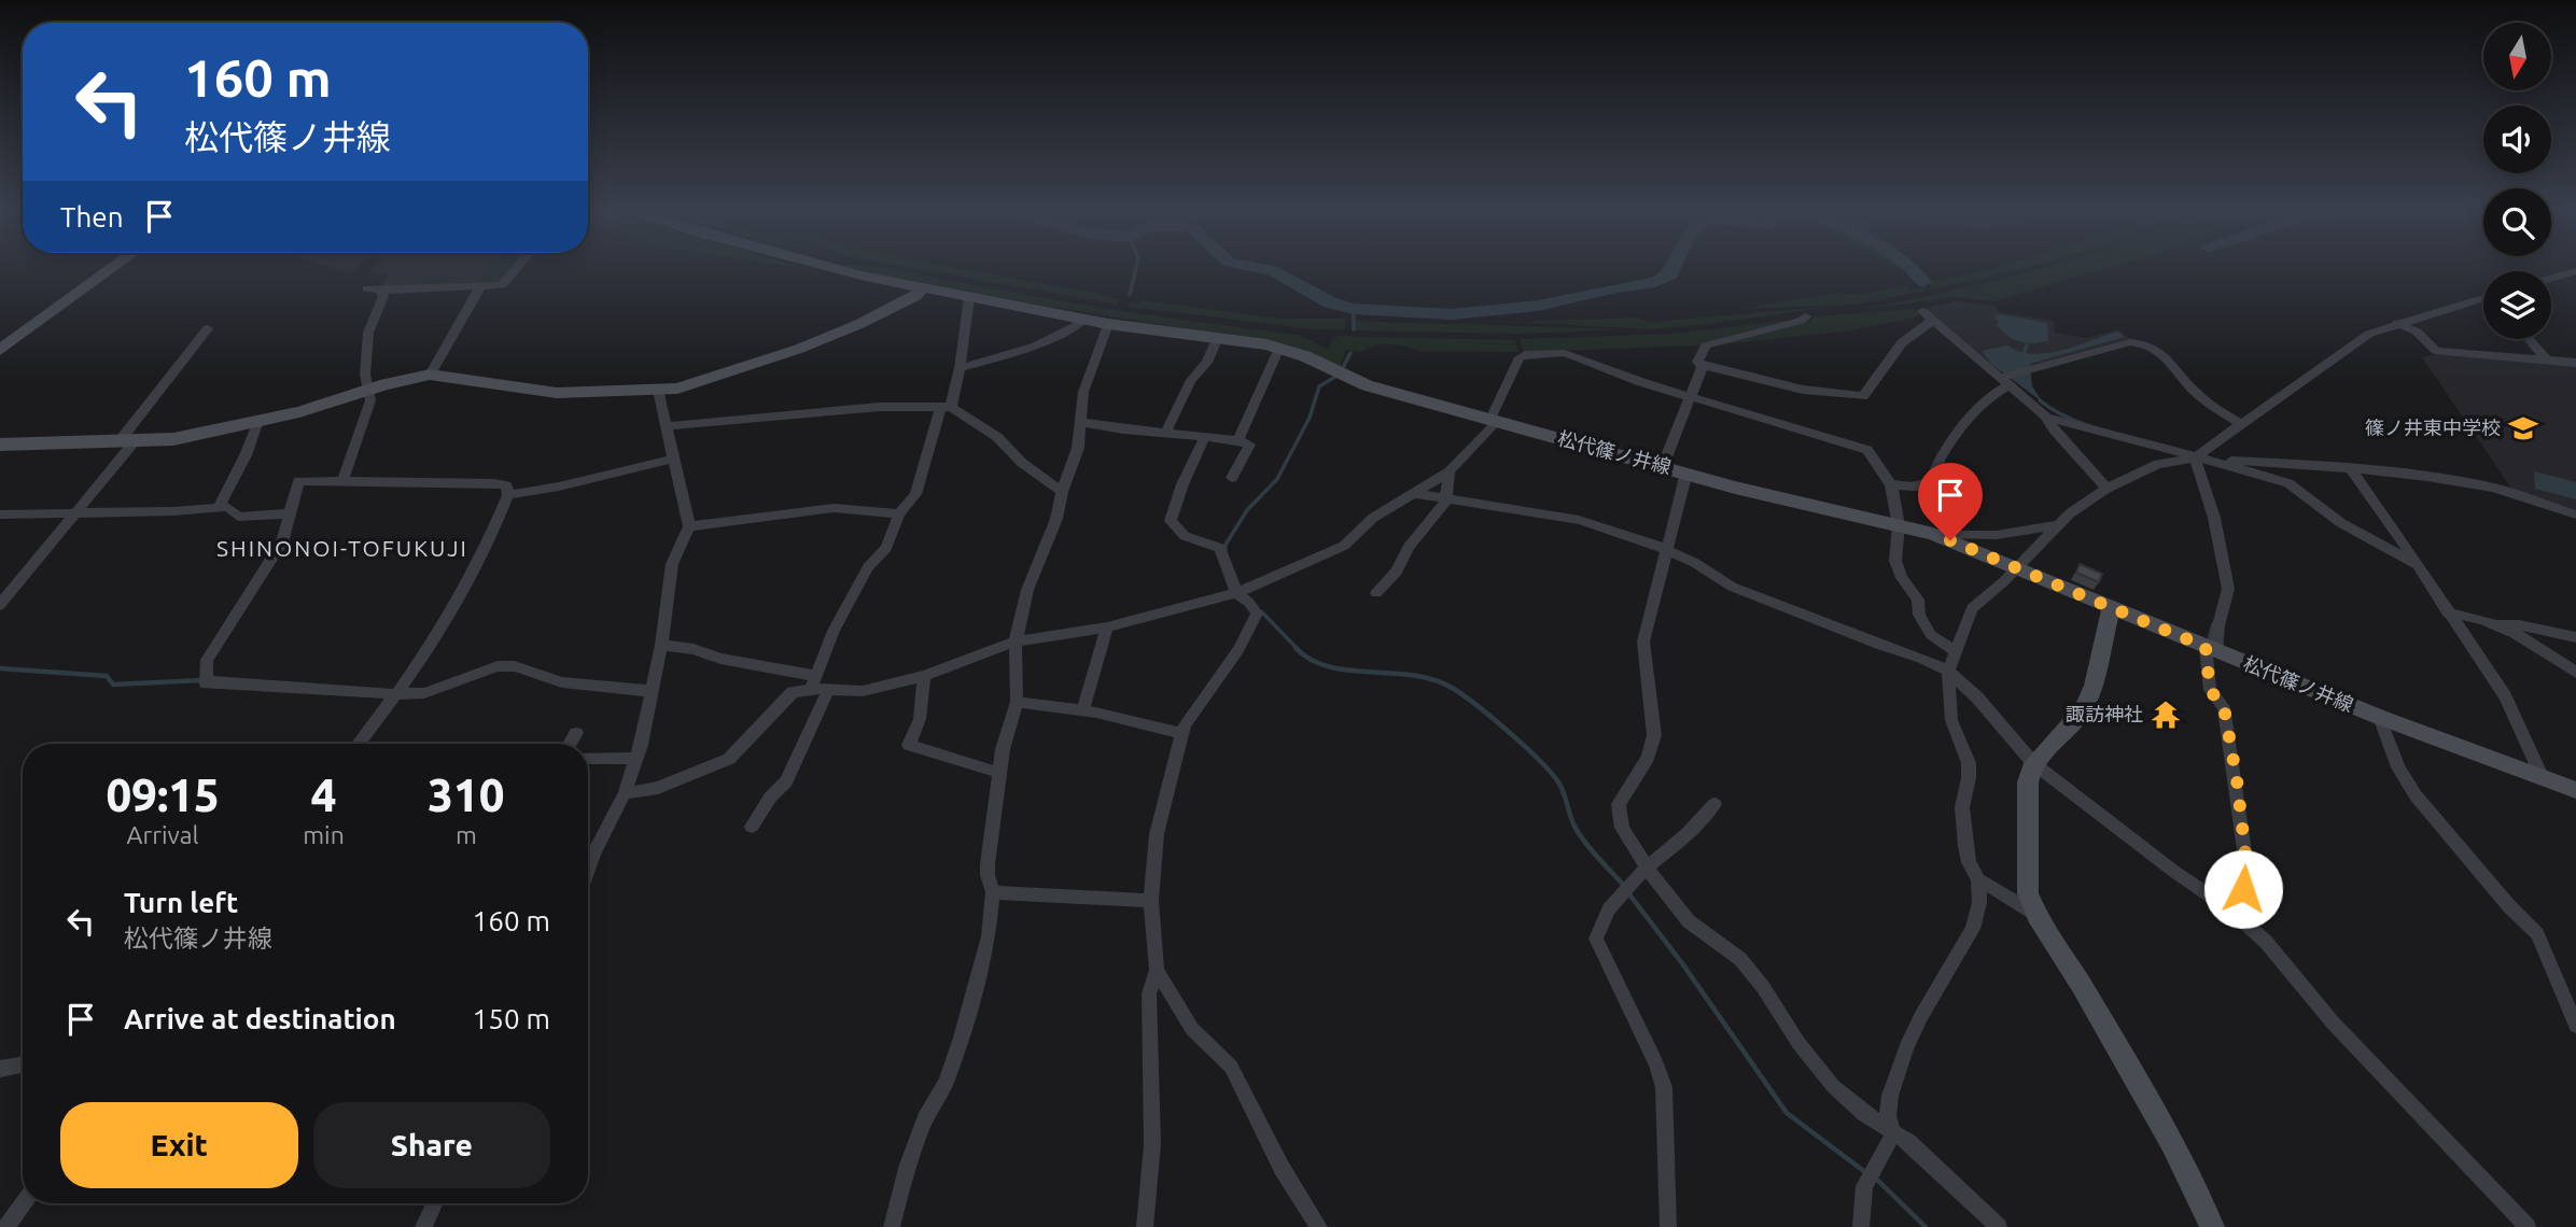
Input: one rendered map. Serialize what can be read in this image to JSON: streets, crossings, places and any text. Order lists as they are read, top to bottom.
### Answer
{
  "streets": {
    "main road": ["松代篠ノ井線"]
  },
  "districts": ["SHINONOI-TOFUKUJI"],
  "places": {
    "school or university": ["篠ノ井東中学校"],
    "temple": ["諏訪神社"]
  },
  "north": "bottom",
  "page": {
    "turn": ["160 m", "松代篠ノ井線"],
    "then": "Then",
    "eta": [
      "09:15",
      "Arrival",
      "4",
      "min",
      "310",
      "m"
    ],
    "list": [
      {
        "name": "Turn left",
        "note": "松代篠ノ井線",
        "value": "160 m"
      },
      {
        "name": "Arrive at destination",
        "value": "150 m"
      }
    ],
    "buttons": ["Exit", "Share"]
  }
}
